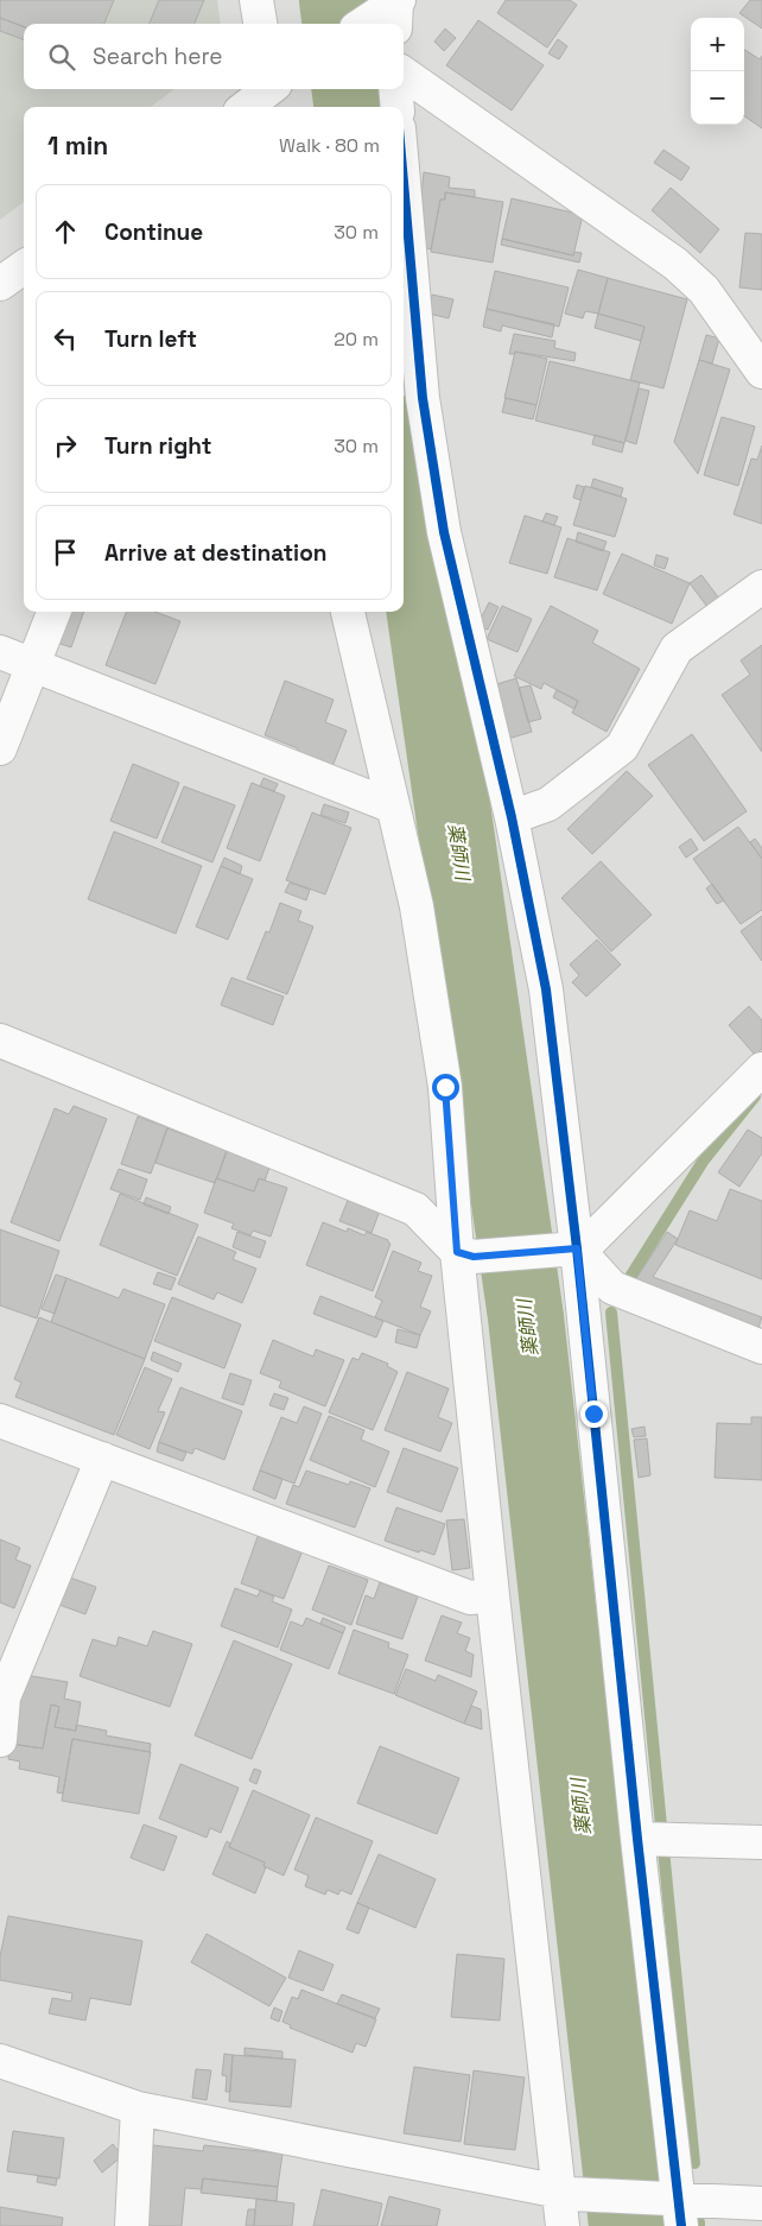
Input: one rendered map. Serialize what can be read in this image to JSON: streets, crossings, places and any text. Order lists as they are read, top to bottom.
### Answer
{
  "water": ["薬師川"],
  "page": {
    "map_buttons": ["+", "−"],
    "search": "Search here",
    "heading": ["1 min", "Walk · 80 m"],
    "list": [
      ["Continue", "30 m"],
      ["Turn left", "20 m"],
      ["Turn right", "30 m"],
      "Arrive at destination"
    ]
  }
}
